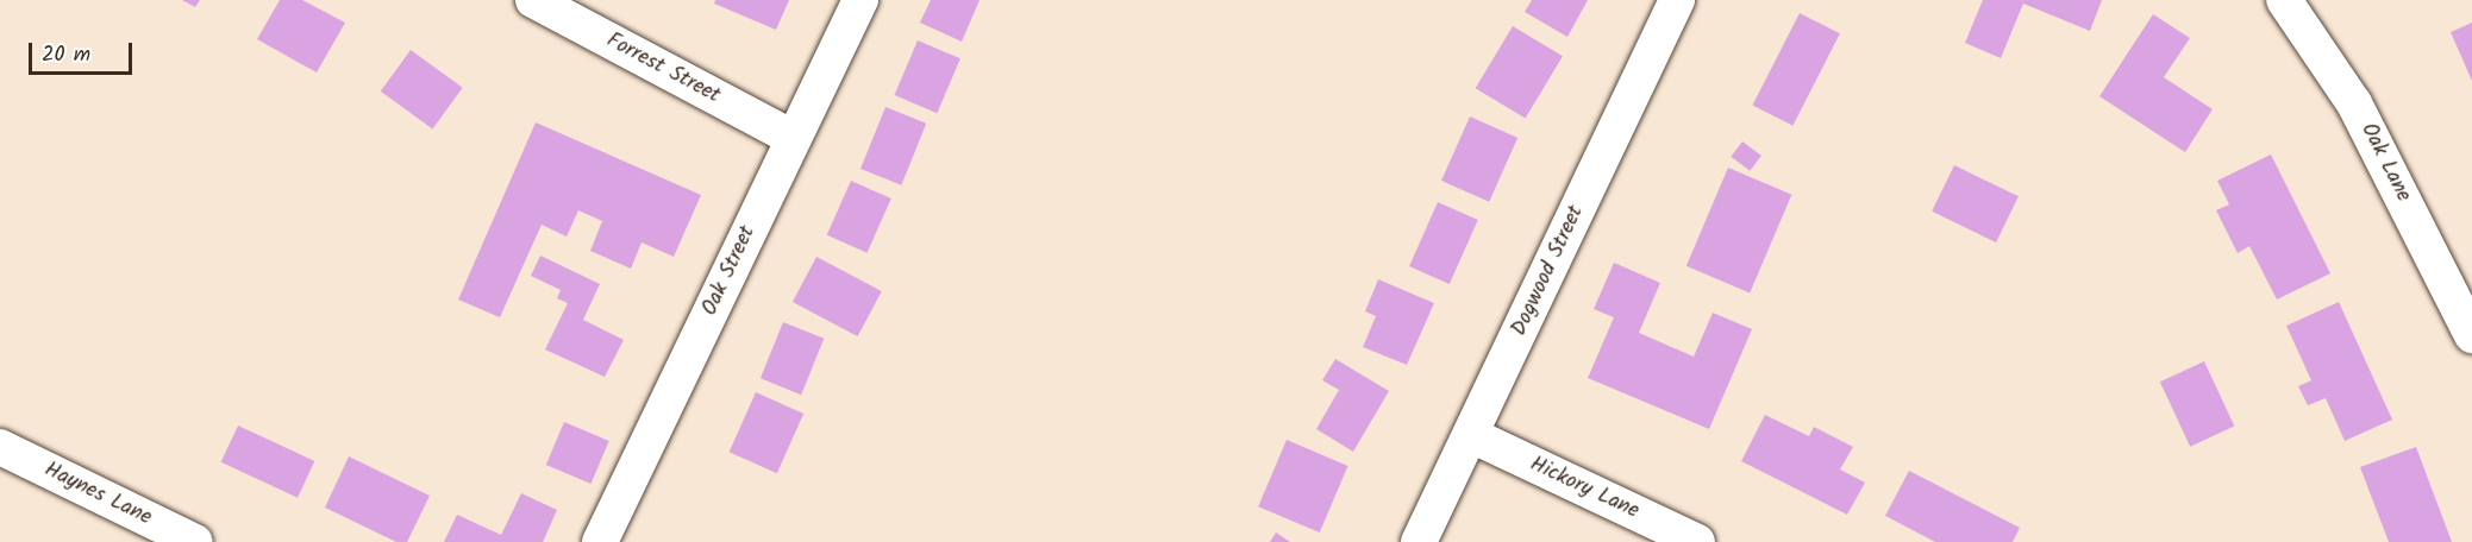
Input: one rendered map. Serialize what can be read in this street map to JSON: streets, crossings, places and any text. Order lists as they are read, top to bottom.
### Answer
{
  "streets": {
    "street": [
      "Forrest Street",
      "Oak Lane",
      "Oak Street",
      "Dogwood Street",
      "Hickory Lane",
      "Haynes Lane"
    ]
  },
  "crossings": [
    ["Forrest Street", "Oak Street"],
    ["Dogwood Street", "Hickory Lane"]
  ],
  "scale_bar": "20 m"
}
